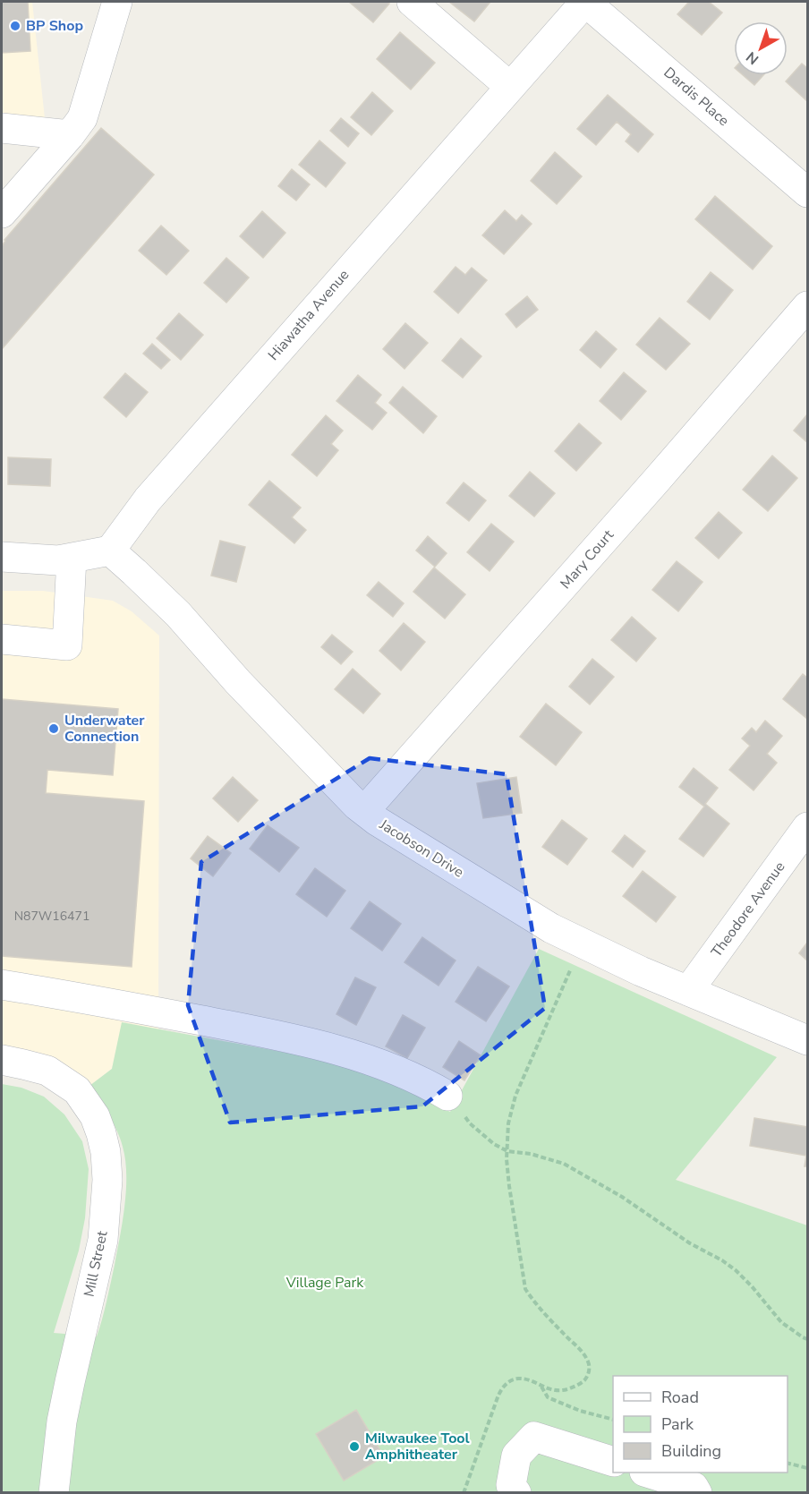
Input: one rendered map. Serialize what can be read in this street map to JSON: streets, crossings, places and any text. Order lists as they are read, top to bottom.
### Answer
{
  "streets": {
    "street": [
      "Dardis Place",
      "Hiawatha Avenue",
      "Mary Court",
      "Jacobson Drive",
      "Theodore Avenue",
      "Mill Street"
    ]
  },
  "crossings": [
    ["Dardis Place", "Hiawatha Avenue"],
    ["Hiawatha Avenue", "Jacobson Drive"],
    ["Mary Court", "Jacobson Drive"],
    ["Jacobson Drive", "Theodore Avenue"]
  ],
  "parks": ["Village Park"],
  "places": ["BP Shop", "Underwater Connection", "Milwaukee Tool Amphitheater"],
  "house_numbers": ["N87W16471"],
  "legend": ["Road", "Park", "Building"],
  "north": "bottom left"
}
